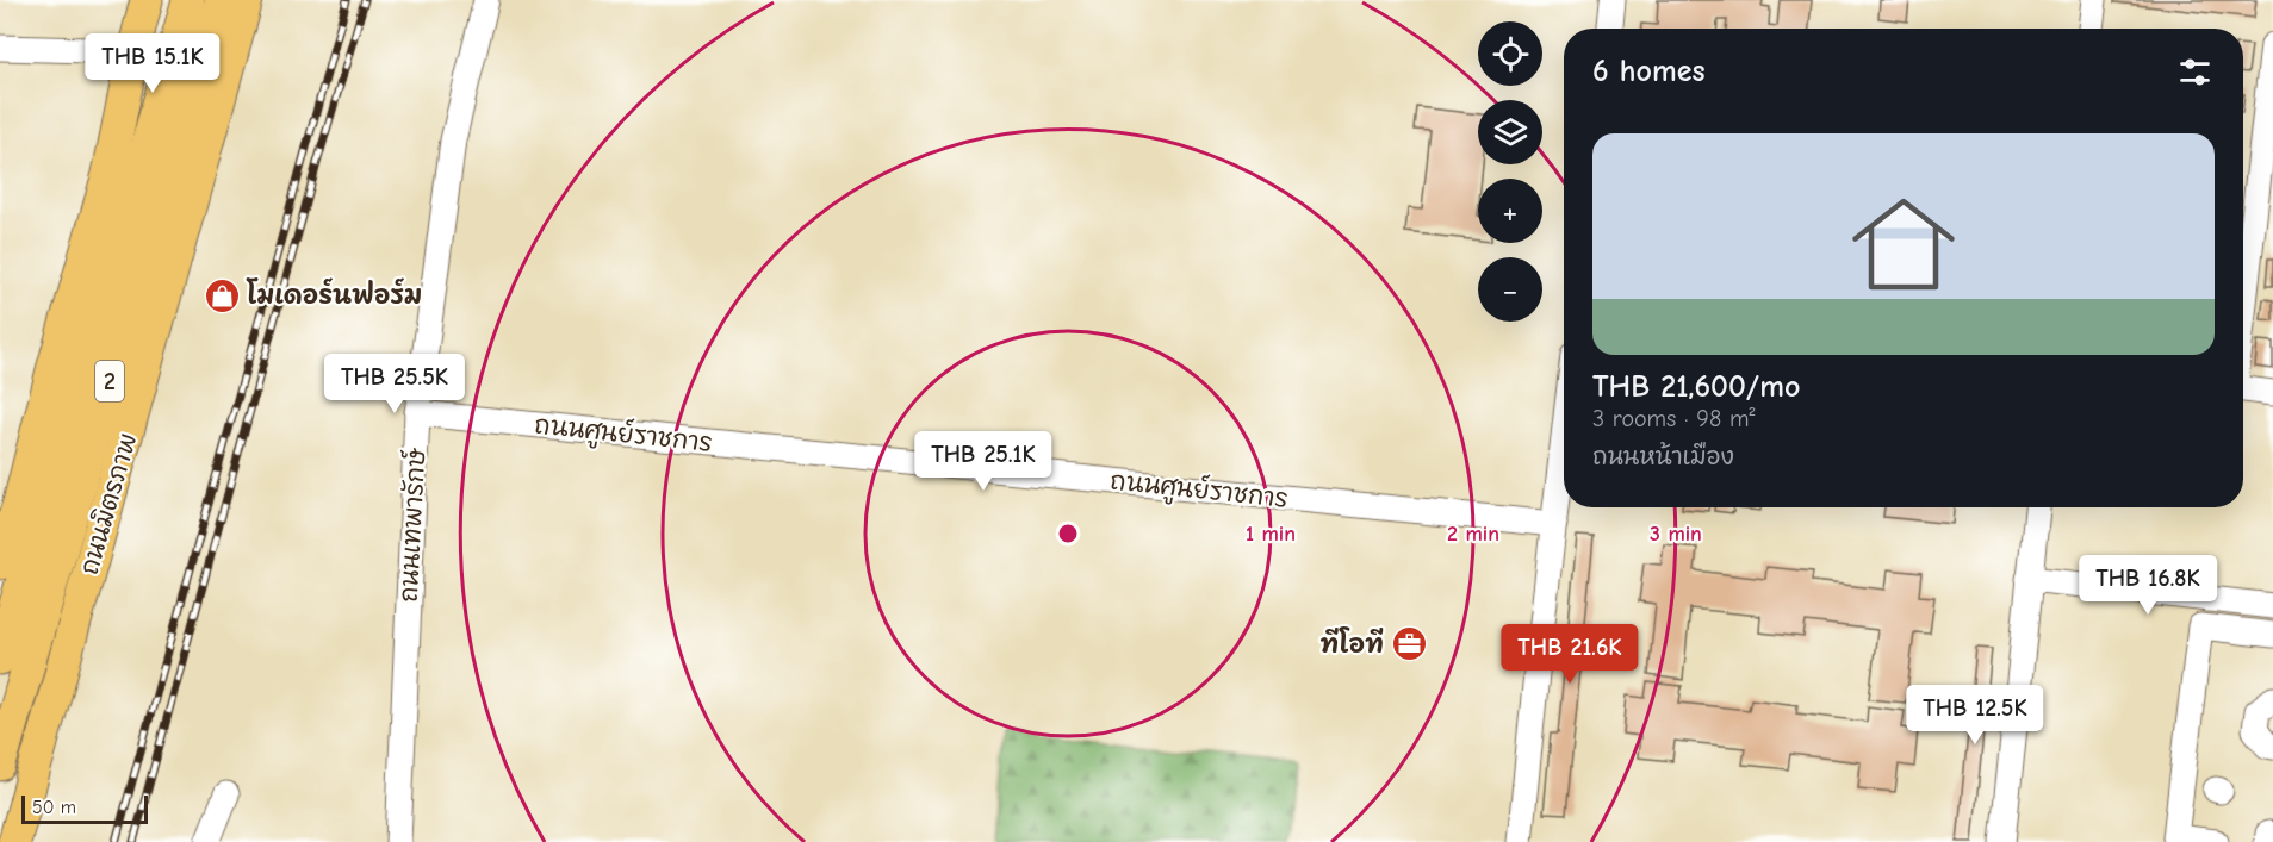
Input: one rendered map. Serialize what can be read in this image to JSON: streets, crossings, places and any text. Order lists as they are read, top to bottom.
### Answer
{
  "streets": {
    "main road": ["2", "ถนนมิตรภาพ"],
    "street": ["ถนนศูนย์ราชการ", "ถนนเทพารักษ์"]
  },
  "crossings": [
    ["ถนนศูนย์ราชการ", "ถนนเทพารักษ์"]
  ],
  "places": {
    "shop": ["โมเดอร์นฟอร์ม"],
    "office": ["ทีโอที"]
  },
  "scale_bar": "50 m",
  "page": {
    "map_buttons": ["+", "−"],
    "heading": "6 homes",
    "price": [
      "THB 15.1K",
      "THB 25.5K",
      "THB 25.1K",
      "THB 16.8K",
      "THB 21.6K",
      "THB 12.5K"
    ],
    "list": [
      {
        "name": "THB 21,600/mo",
        "note": "3 rooms · 98 m² · ถนนหน้าเมือง"
      }
    ],
    "scale": "50 m"
  },
  "rings": ["1 min", "2 min", "3 min"]
}
